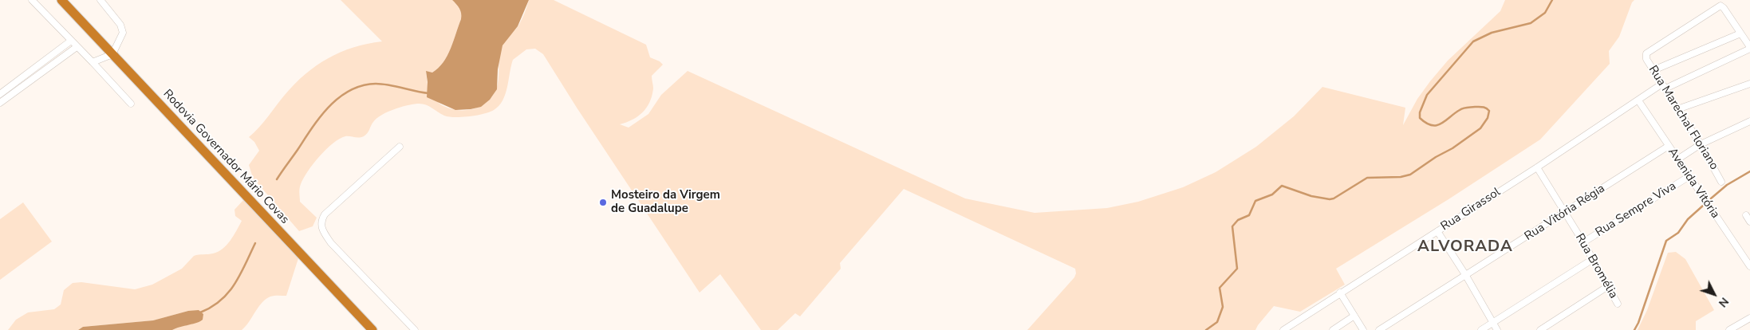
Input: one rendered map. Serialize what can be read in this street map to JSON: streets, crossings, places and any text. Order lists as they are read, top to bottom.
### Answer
{
  "streets": {
    "highway": ["Rodovia Governador Mário Covas"],
    "street": [
      "Rua Marechal Floriano",
      "Avenida Vitória",
      "Rua Girassol",
      "Rua Sempre Viva",
      "Rua Vitória Régia",
      "Rua Bromélia"
    ]
  },
  "crossings": [
    ["Rua Marechal Floriano", "Rua Girassol"],
    ["Avenida Vitória", "Rua Girassol"],
    ["Avenida Vitória", "Rua Sempre Viva"],
    ["Avenida Vitória", "Rua Vitória Régia"],
    ["Rua Girassol", "Rua Bromélia"],
    ["Rua Sempre Viva", "Rua Bromélia"],
    ["Rua Vitória Régia", "Rua Bromélia"]
  ],
  "districts": ["ALVORADA"],
  "places": ["Mosteiro da Virgem de Guadalupe"],
  "north": "bottom right"
}
